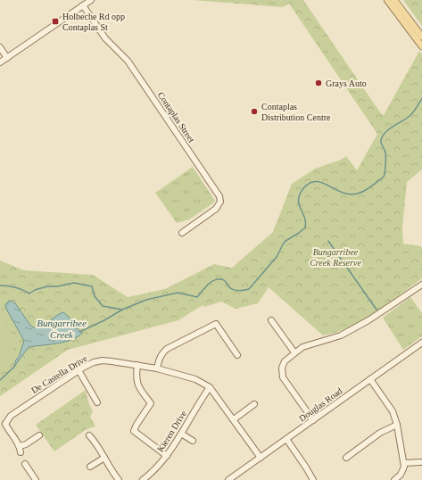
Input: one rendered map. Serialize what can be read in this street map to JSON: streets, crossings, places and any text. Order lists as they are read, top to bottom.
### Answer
{
  "streets": {
    "street": [
      "Contaplas Street",
      "De Castella Drive",
      "Douglas Road",
      "Kieren Drive"
    ]
  },
  "crossings": [
    ["De Castella Drive", "Douglas Road"],
    ["De Castella Drive", "Kieren Drive"]
  ],
  "water": ["Bungarribee Creek"],
  "parks": ["Bungarribee Creek Reserve"],
  "places": {
    "transit": ["Holbeche Rd opp Contaplas St"],
    "other": ["Grays Auto", "Contaplas Distribution Centre"]
  }
}
